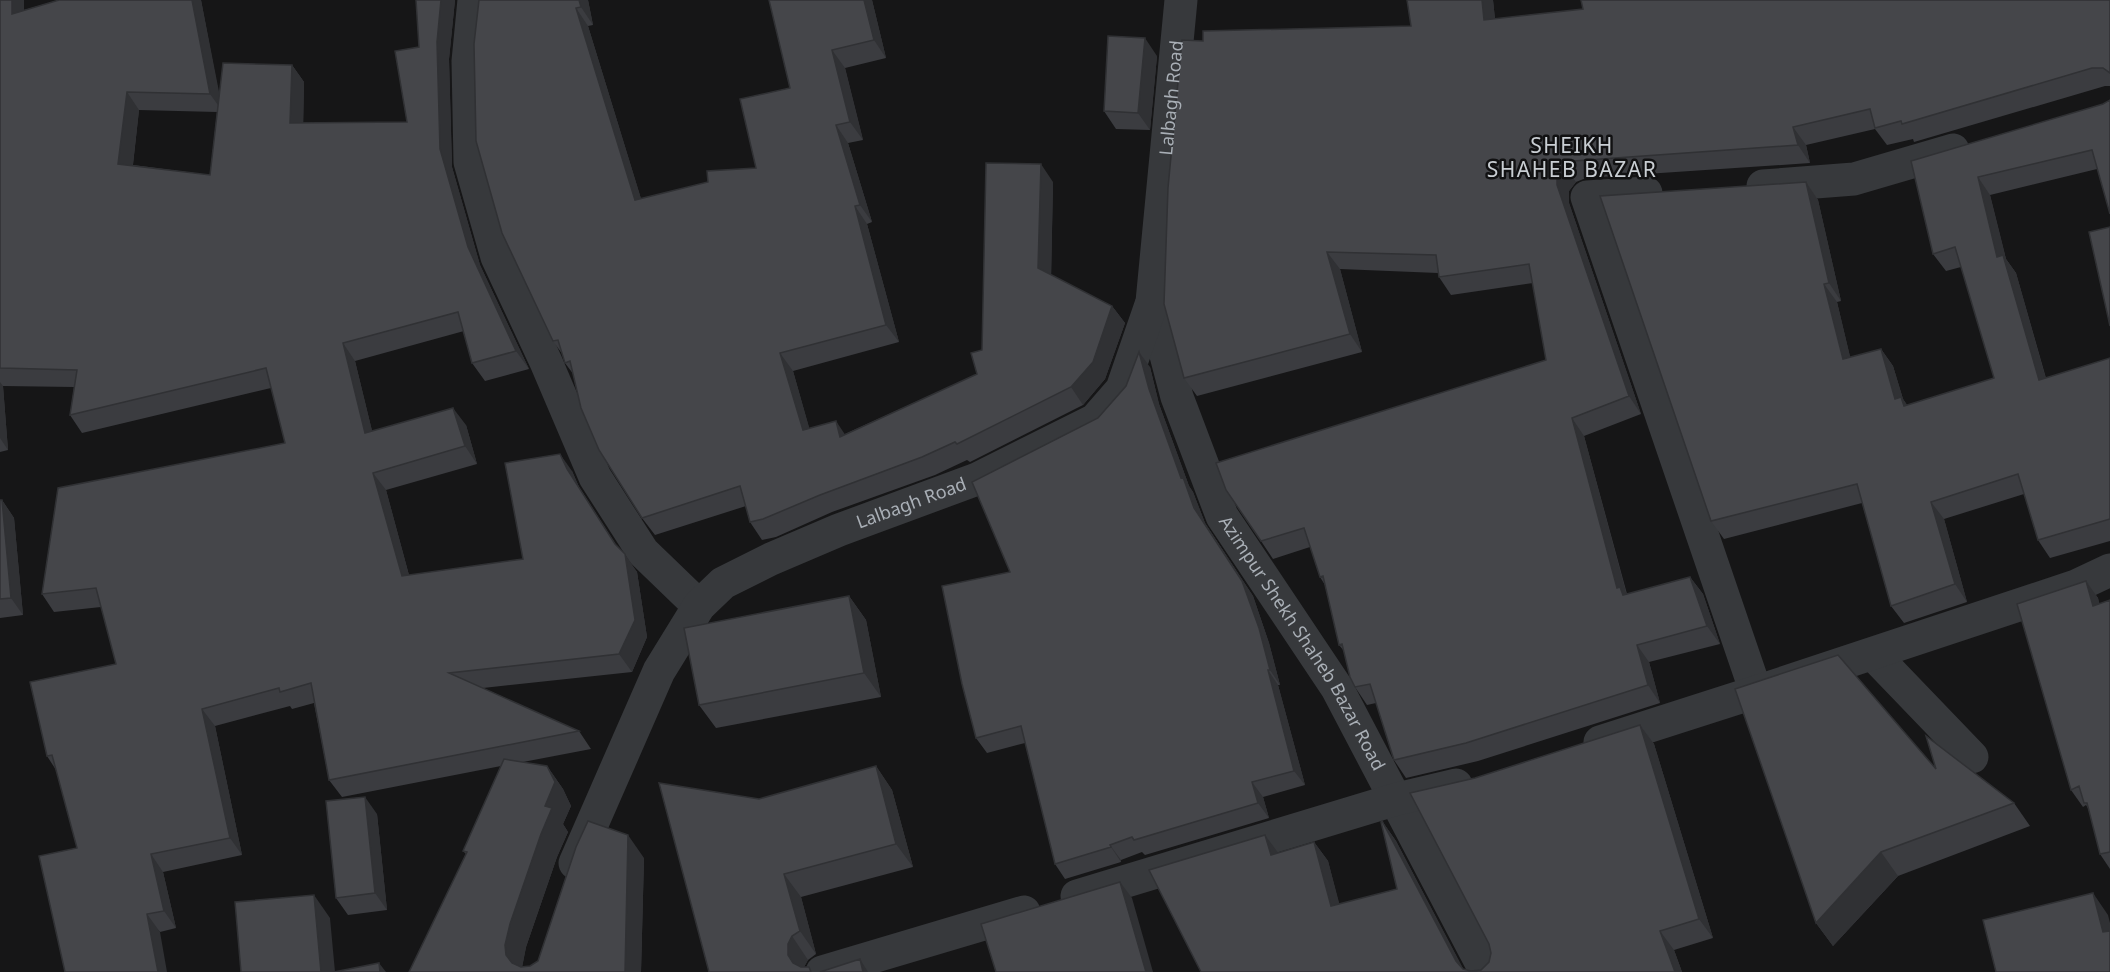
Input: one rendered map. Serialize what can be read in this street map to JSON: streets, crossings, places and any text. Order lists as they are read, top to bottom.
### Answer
{
  "streets": {
    "street": ["Lalbagh Road", "Azimpur Shekh Shaheb Bazar Road"]
  },
  "crossings": [
    ["Lalbagh Road", "Azimpur Shekh Shaheb Bazar Road"]
  ],
  "districts": ["SHEIKH SHAHEB BAZAR"]
}
